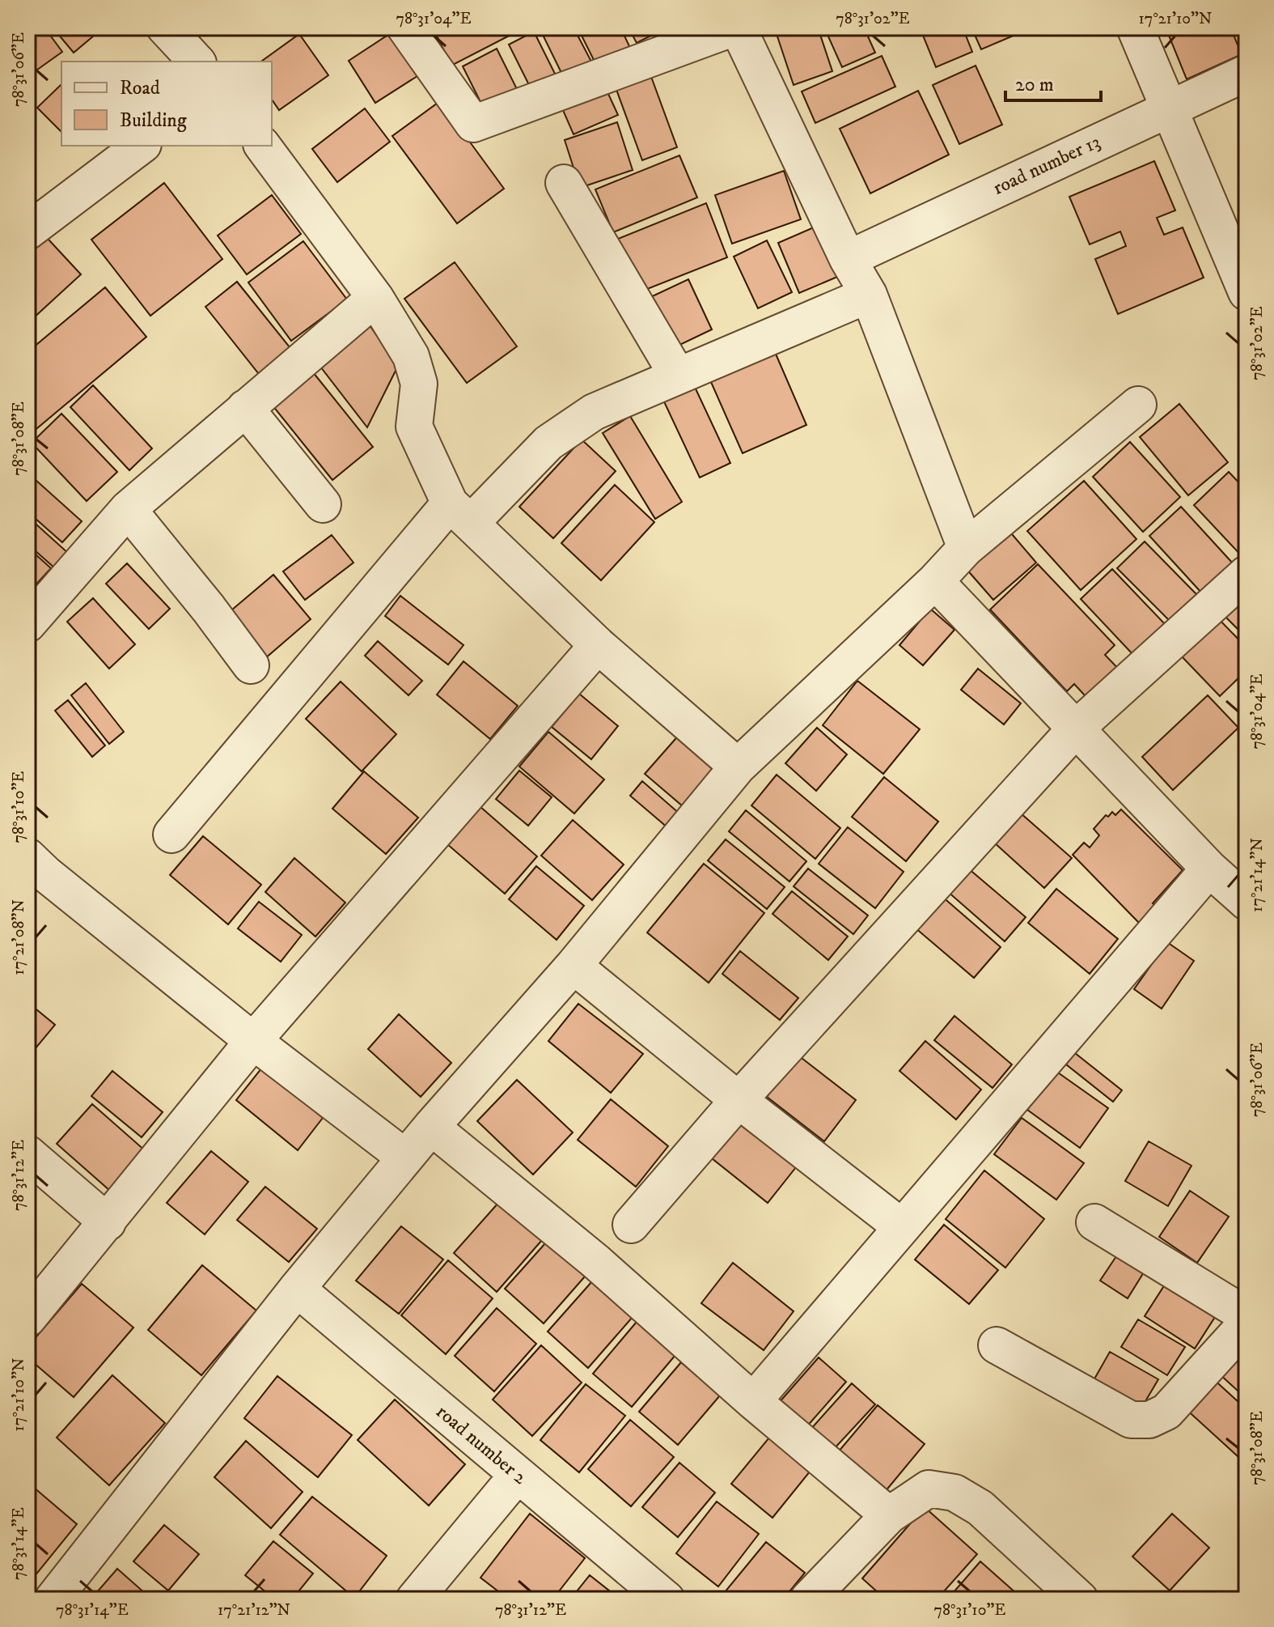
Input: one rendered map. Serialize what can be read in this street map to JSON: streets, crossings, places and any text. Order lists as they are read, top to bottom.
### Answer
{
  "streets": {
    "street": ["road number 13", "road number 2"]
  },
  "legend": ["Road", "Building"],
  "scale_bar": "20 m",
  "coordinates": [
    "78°31'04\"E",
    "78°31'02\"E",
    "17°21'10\"N",
    "78°31'06\"E",
    "78°31'08\"E",
    "78°31'10\"E",
    "17°21'14\"N",
    "17°21'08\"N",
    "78°31'12\"E",
    "78°31'14\"E",
    "17°21'12\"N"
  ]
}
